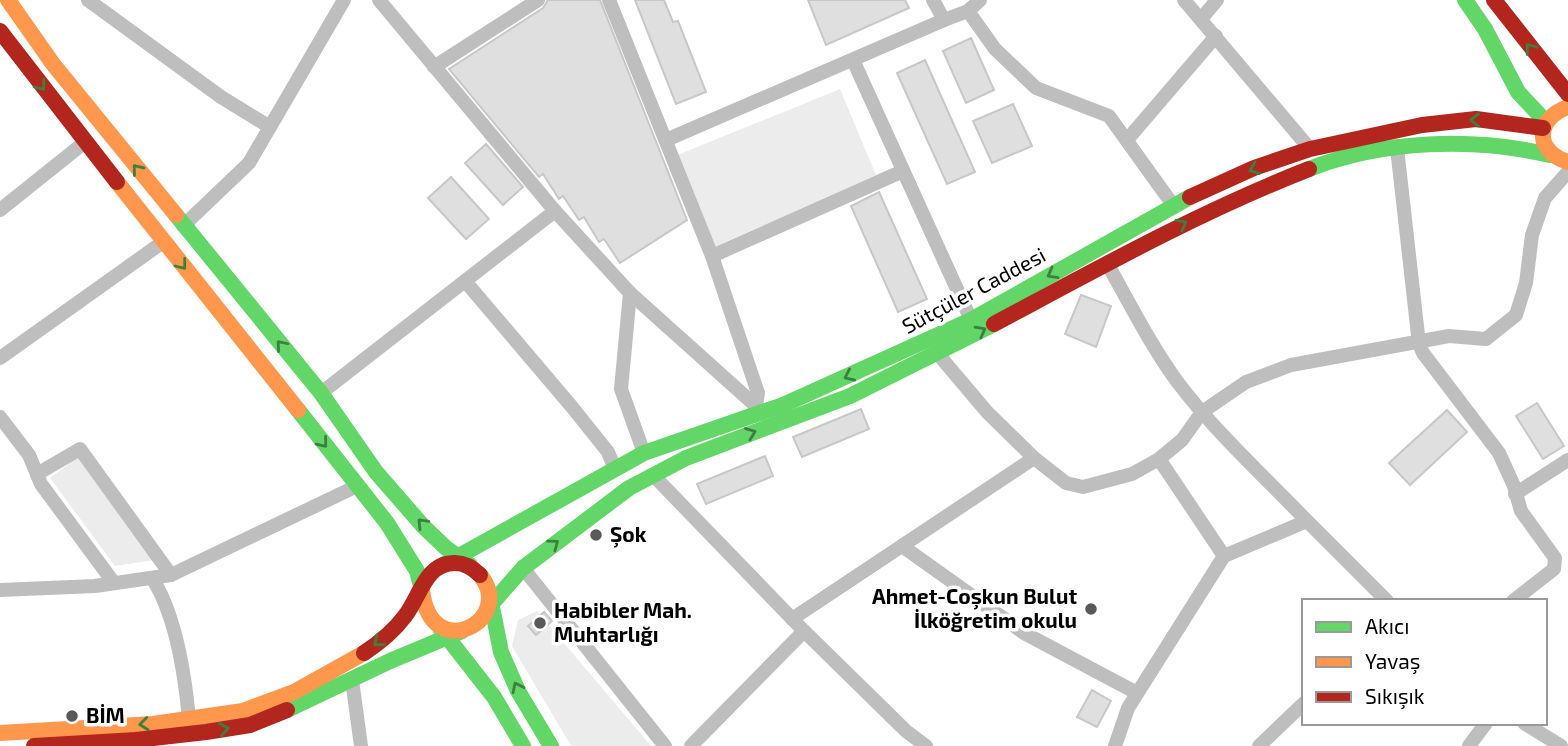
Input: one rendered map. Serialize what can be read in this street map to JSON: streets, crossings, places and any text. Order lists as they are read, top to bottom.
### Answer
{
  "streets": {
    "main road": ["Sütçüler Caddesi"]
  },
  "places": [
    "Şok",
    "Ahmet-Coşkun Bulut İlköğretim okulu",
    "Habibler Mah. Muhtarlığı",
    "BİM"
  ],
  "legend": ["Akıcı", "Yavaş", "Sıkışık"]
}
